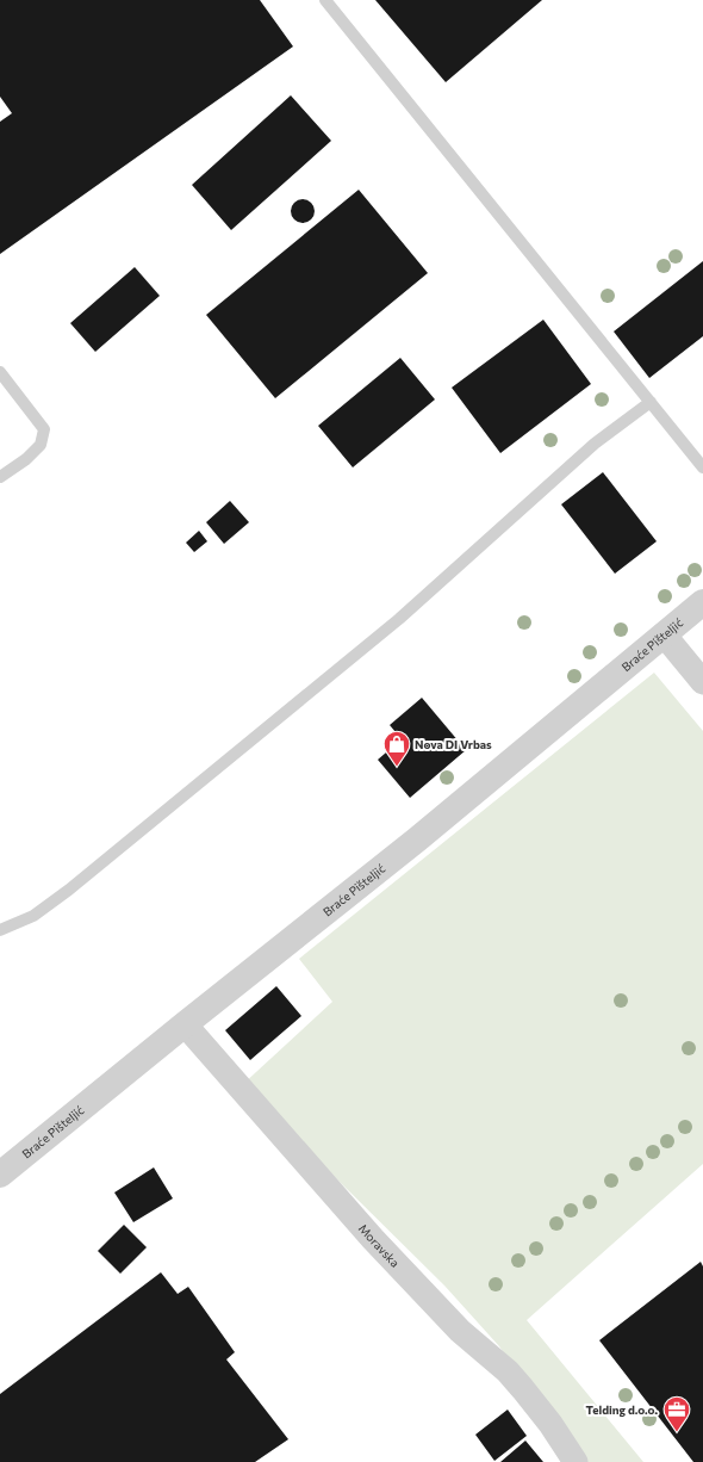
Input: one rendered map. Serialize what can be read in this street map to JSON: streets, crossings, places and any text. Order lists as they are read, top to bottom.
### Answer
{
  "streets": {
    "street": ["Braće Pišteljić", "Moravska"]
  },
  "crossings": [
    ["Braće Pišteljić", "Moravska"]
  ],
  "places": {
    "shop": ["Nova DI Vrbas"],
    "office": ["Telding d.o.o."]
  }
}
